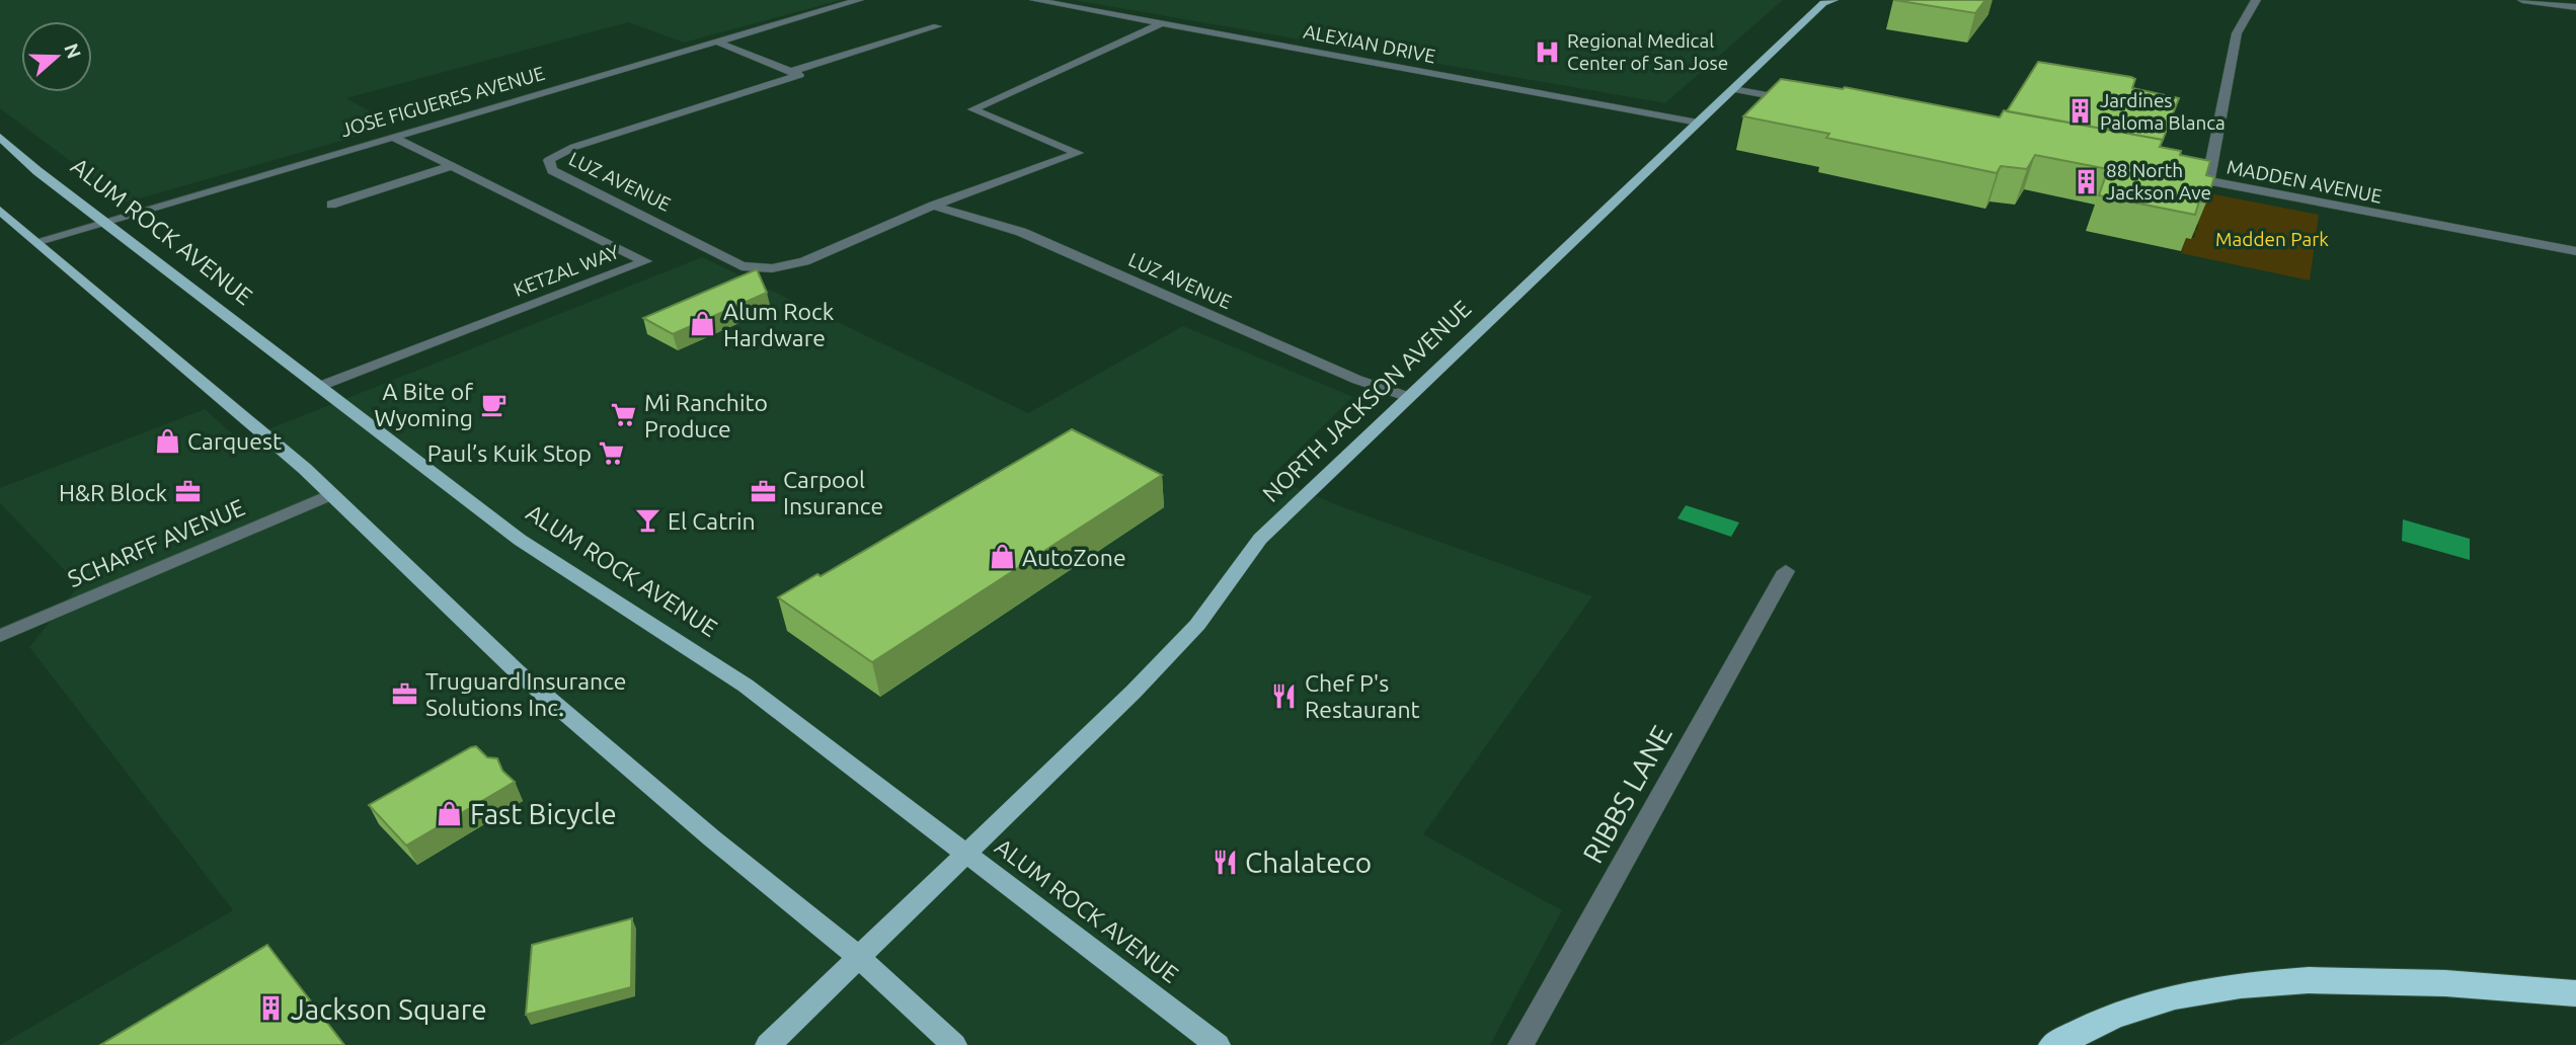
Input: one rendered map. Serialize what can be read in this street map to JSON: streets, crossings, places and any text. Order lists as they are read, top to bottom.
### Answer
{
  "streets": {
    "main road": ["ALUM ROCK AVENUE", "NORTH JACKSON AVENUE"],
    "street": [
      "ALEXIAN DRIVE",
      "JOSE FIGUERES AVENUE",
      "LUZ AVENUE",
      "MADDEN AVENUE",
      "KETZAL WAY",
      "SCHARFF AVENUE",
      "RIBBS LANE"
    ]
  },
  "crossings": [
    ["ALEXIAN DRIVE", "LUZ AVENUE"],
    ["ALEXIAN DRIVE", "NORTH JACKSON AVENUE"],
    ["JOSE FIGUERES AVENUE", "ALUM ROCK AVENUE"],
    ["JOSE FIGUERES AVENUE", "KETZAL WAY"],
    ["LUZ AVENUE", "NORTH JACKSON AVENUE"],
    ["ALUM ROCK AVENUE", "KETZAL WAY"],
    ["ALUM ROCK AVENUE", "NORTH JACKSON AVENUE"]
  ],
  "parks": ["Madden Park"],
  "places": {
    "hospital": ["Regional Medical Center of San Jose"],
    "building": ["Jardines Paloma Blanca", "88 North Jackson Ave", "Jackson Square"],
    "shop": [
      "Alum Rock Hardware",
      "Carquest",
      "AutoZone",
      "Fast Bicycle"
    ],
    "cafe": ["A Bite of Wyoming"],
    "supermarket": ["Mi Ranchito Produce", "Paul’s Kuik Stop"],
    "office": ["H&R Block", "Carpool Insurance", "Truguard Insurance Solutions Inc."],
    "bar": ["El Catrin"],
    "restaurant": ["Chef P's Restaurant", "Chalateco"]
  },
  "north": "right"
}
